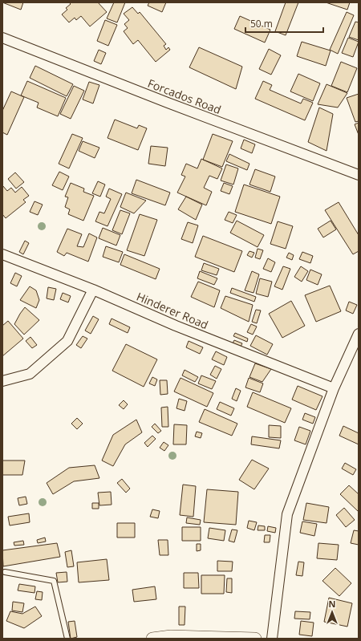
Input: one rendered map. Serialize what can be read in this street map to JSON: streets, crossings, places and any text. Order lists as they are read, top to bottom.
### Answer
{
  "streets": {
    "street": ["Forcados Road", "Hinderer Road"]
  },
  "scale_bar": "50 m",
  "north": "top"
}
